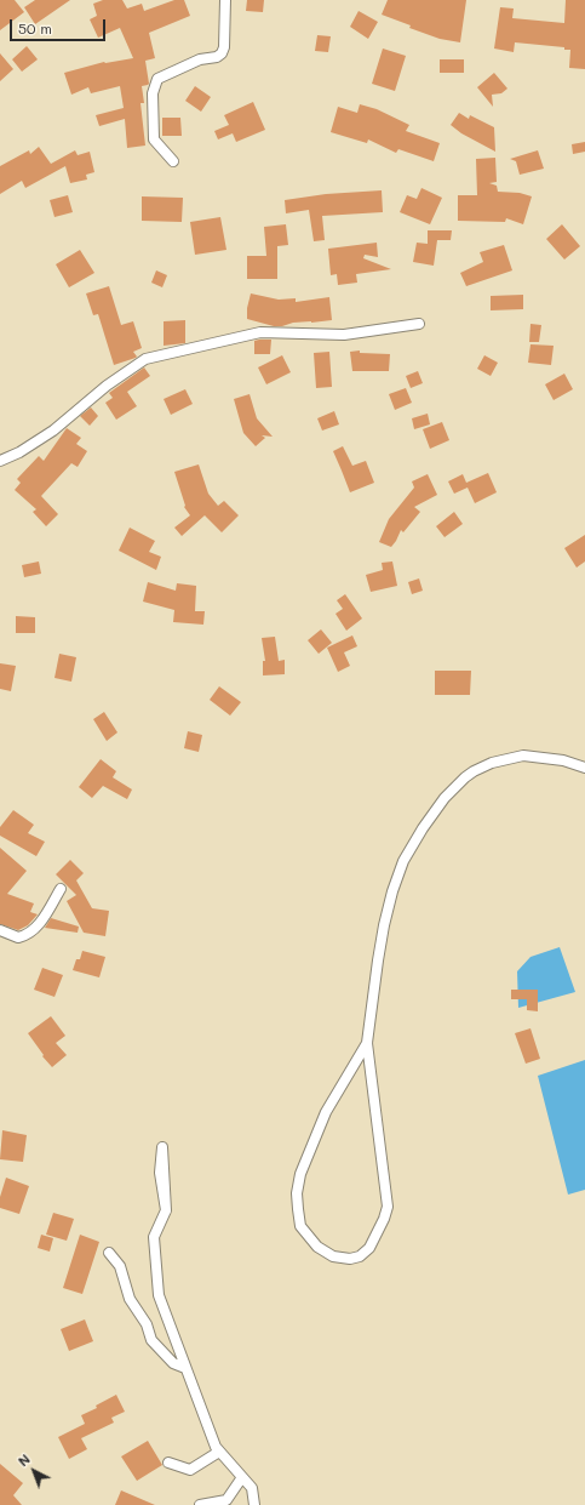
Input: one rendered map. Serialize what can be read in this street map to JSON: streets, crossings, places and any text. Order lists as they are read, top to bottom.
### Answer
{
  "scale_bar": "50 m",
  "north": "top left"
}
